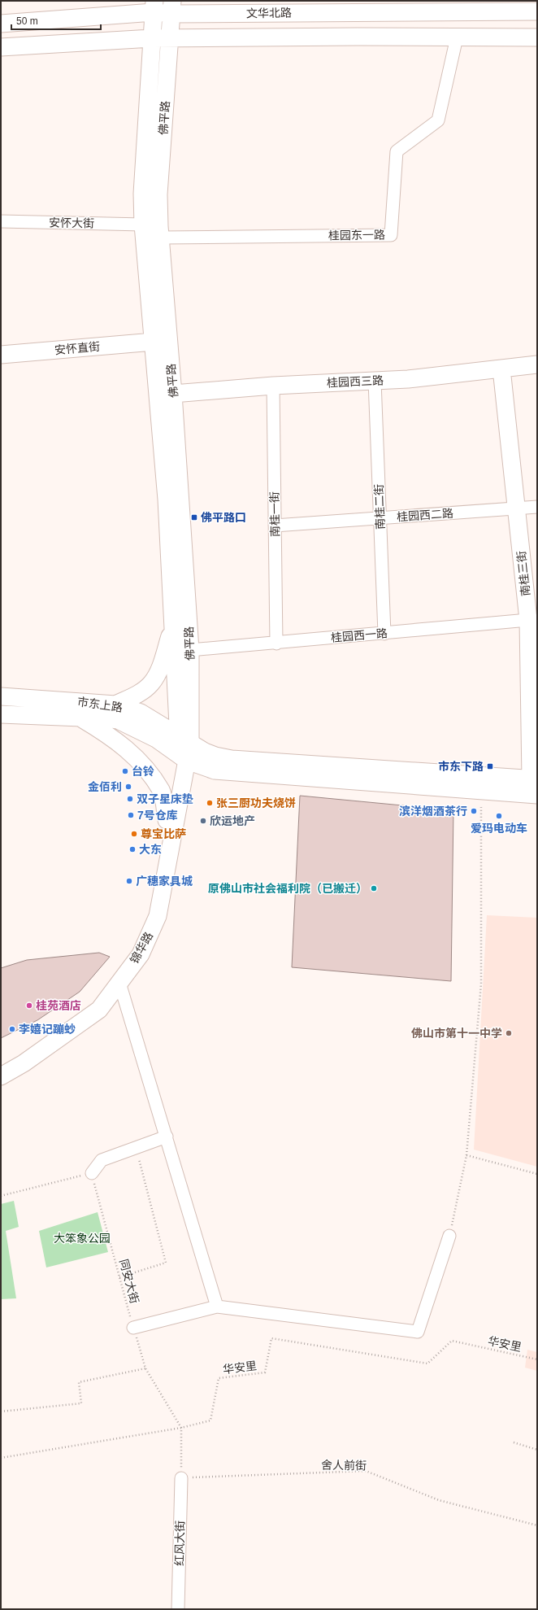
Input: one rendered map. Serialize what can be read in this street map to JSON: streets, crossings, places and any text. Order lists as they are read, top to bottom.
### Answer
{
  "streets": {
    "main road": [
      "文华北路",
      "佛平路",
      "安怀直街",
      "桂园西三路",
      "南桂三街",
      "市东上路",
      "锦华路"
    ],
    "street": [
      "安怀大街",
      "桂园东一路",
      "南桂二街",
      "南桂一街",
      "桂园西二路",
      "桂园西一路",
      "红风大街"
    ],
    "path": ["同安大街", "华安里", "舍人前街"]
  },
  "crossings": [
    ["文华北路", "佛平路"],
    ["佛平路", "安怀大街"],
    ["佛平路", "桂园东一路"],
    ["佛平路", "安怀直街"],
    ["佛平路", "桂园西三路"],
    ["佛平路", "桂园西一路"],
    ["佛平路", "市东上路"],
    ["佛平路", "锦华路"],
    ["桂园西三路", "南桂二街"],
    ["桂园西三路", "南桂一街"],
    ["桂园西三路", "南桂三街"],
    ["南桂二街", "桂园西二路"],
    ["南桂二街", "桂园西一路"],
    ["南桂一街", "桂园西二路"],
    ["南桂一街", "桂园西一路"],
    ["桂园西二路", "南桂三街"],
    ["南桂三街", "桂园西一路"],
    ["市东上路", "锦华路"],
    ["同安大街", "华安里"],
    ["舍人前街", "红风大街"]
  ],
  "parks": ["大笨象公园"],
  "places": {
    "transit": ["佛平路口", "市东下路"],
    "other": [
      "台铃",
      "金佰利",
      "双子星床垫",
      "张三厨功夫烧饼",
      "滨洋烟酒茶行",
      "7号仓库",
      "爱玛电动车",
      "欣运地产",
      "尊宝比萨",
      "大东",
      "广穗家具城",
      "原佛山市社会福利院（已搬迁）",
      "桂苑酒店",
      "李嬉记蹦䖢",
      "佛山市第十一中学"
    ]
  },
  "scale_bar": "50 m"
}
